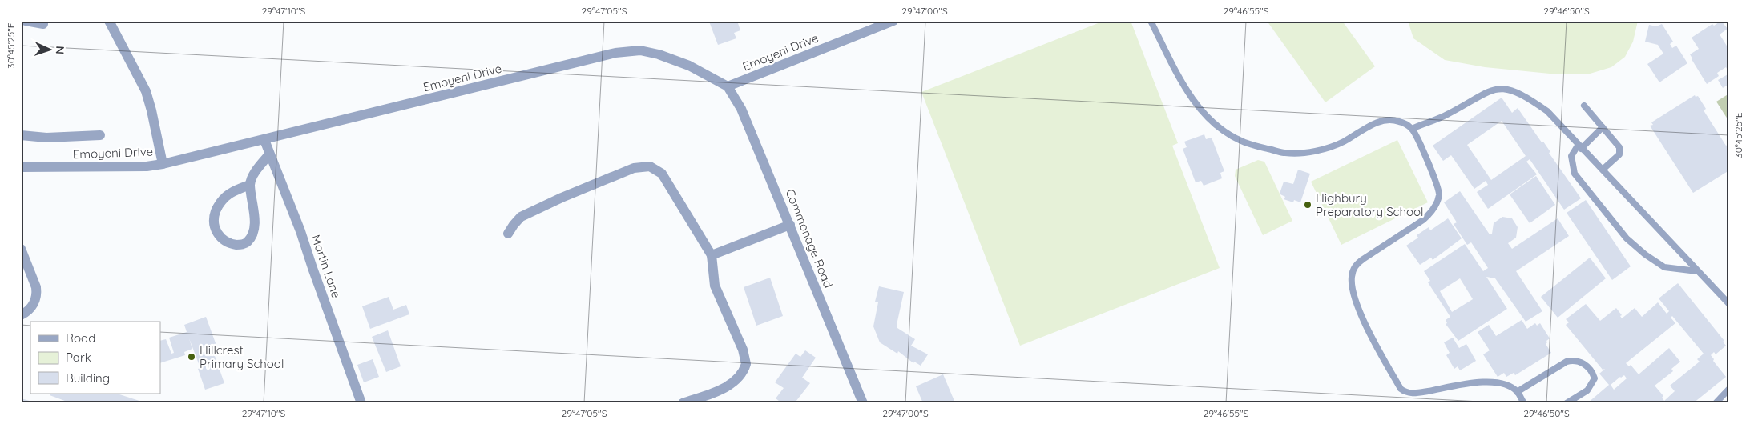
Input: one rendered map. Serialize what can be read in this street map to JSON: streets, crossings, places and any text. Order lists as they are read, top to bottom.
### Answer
{
  "streets": {
    "street": ["Emoyeni Drive", "Commonage Road", "Martin Lane"]
  },
  "crossings": [
    ["Emoyeni Drive", "Commonage Road"],
    ["Emoyeni Drive", "Martin Lane"]
  ],
  "places": ["Highbury Preparatory School", "Hillcrest Primary School"],
  "legend": ["Road", "Park", "Building"],
  "north": "right",
  "coordinates": [
    "29°47'10\"S",
    "29°47'05\"S",
    "29°47'00\"S",
    "29°46'55\"S",
    "29°46'50\"S",
    "30°45'25\"E"
  ]
}
